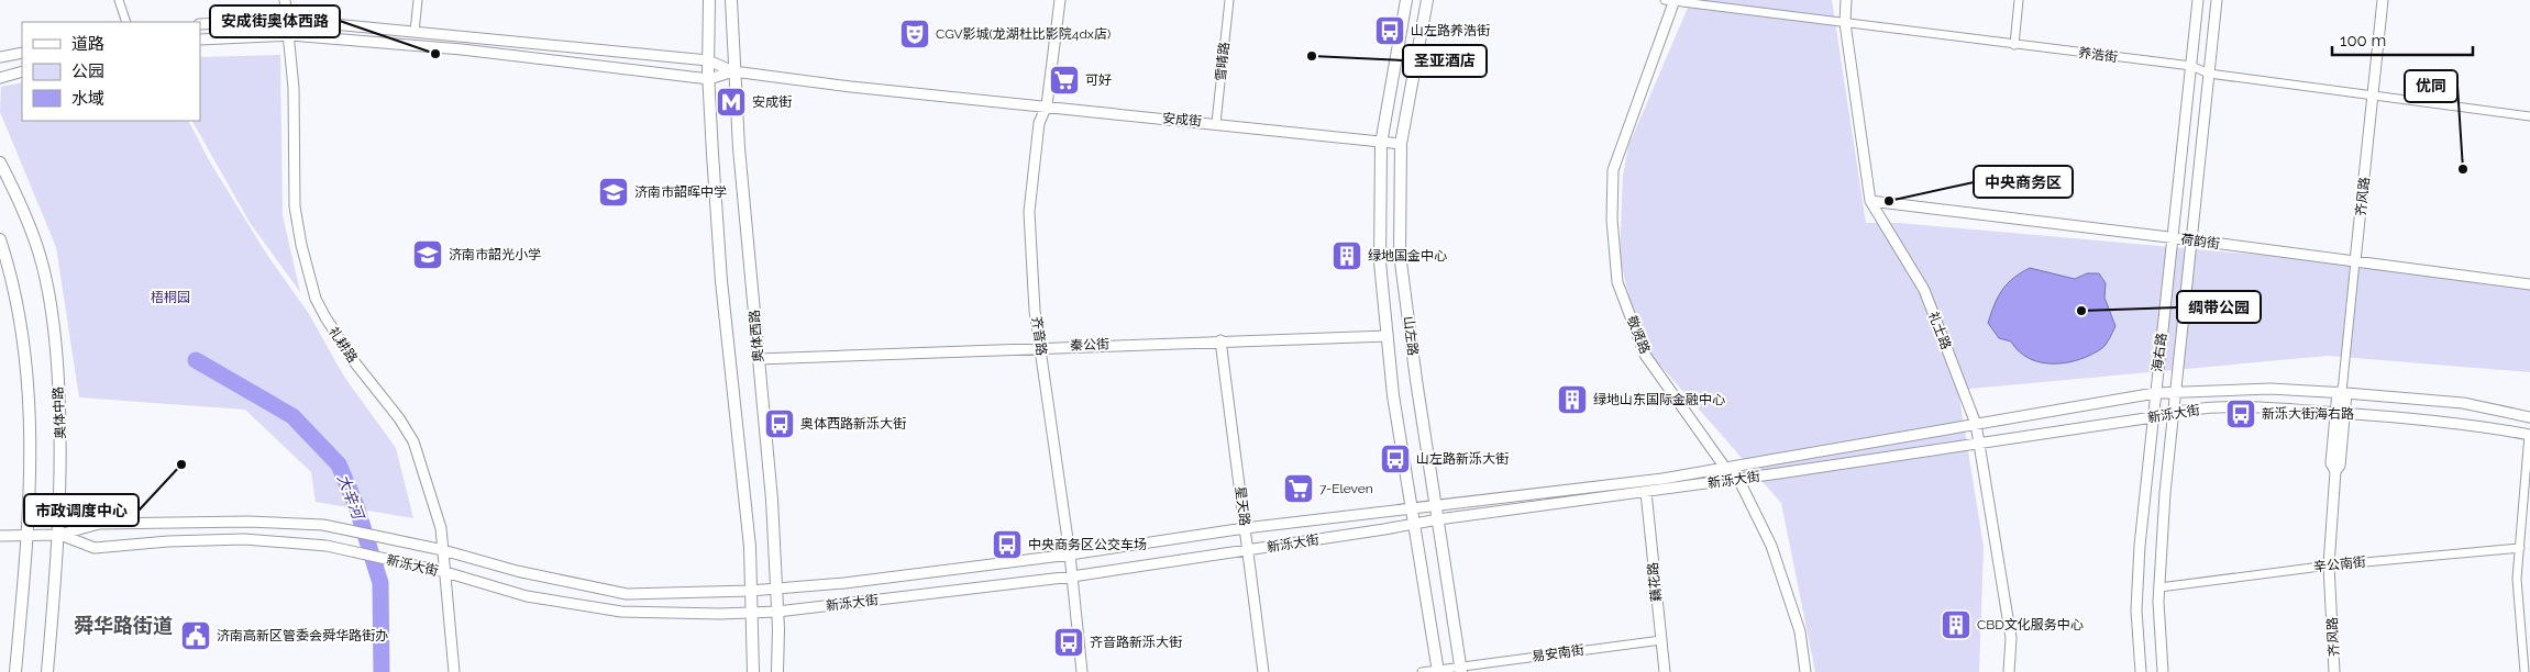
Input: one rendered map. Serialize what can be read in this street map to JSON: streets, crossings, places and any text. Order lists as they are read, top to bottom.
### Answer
{
  "streets": {
    "main road": [
      "安成街",
      "齐风路",
      "荷韵街",
      "礼士路",
      "敬贤路",
      "奥体西路",
      "齐音路",
      "山左路",
      "礼耕路",
      "秦公街",
      "海右路",
      "奥体中路",
      "新泺大街",
      "星天路",
      "藕花路"
    ],
    "street": [
      "养浩街",
      "雪晴路",
      "辛公南街",
      "易安南街"
    ]
  },
  "crossings": [
    ["养浩街", "齐风路"],
    ["养浩街", "礼士路"],
    ["养浩街", "敬贤路"],
    ["养浩街", "海右路"],
    ["雪晴路", "安成街"],
    ["安成街", "奥体西路"],
    ["安成街", "齐音路"],
    ["安成街", "山左路"],
    ["安成街", "礼耕路"],
    ["齐风路", "荷韵街"],
    ["齐风路", "新泺大街"],
    ["齐风路", "辛公南街"],
    ["荷韵街", "礼士路"],
    ["荷韵街", "海右路"],
    ["礼士路", "新泺大街"],
    ["敬贤路", "新泺大街"],
    ["奥体西路", "秦公街"],
    ["奥体西路", "新泺大街"],
    ["齐音路", "秦公街"],
    ["齐音路", "新泺大街"],
    ["山左路", "秦公街"],
    ["山左路", "新泺大街"],
    ["山左路", "易安南街"],
    ["礼耕路", "新泺大街"],
    ["秦公街", "星天路"],
    ["海右路", "新泺大街"],
    ["海右路", "辛公南街"],
    ["奥体中路", "新泺大街"],
    ["新泺大街", "星天路"],
    ["新泺大街", "藕花路"],
    ["藕花路", "易安南街"]
  ],
  "districts": ["舜华路街道"],
  "water": ["大辛河"],
  "parks": ["梧桐园"],
  "places": {
    "bus stop": [
      "山左路养浩街",
      "新泺大街海右路",
      "奥体西路新泺大街",
      "山左路新泺大街",
      "中央商务区公交车场",
      "齐音路新泺大街"
    ],
    "theatre": ["CGV影城(龙湖杜比影院4dx店)"],
    "other": [
      "安成街奥体西路",
      "圣亚酒店",
      "优同",
      "中央商务区",
      "绸带公园",
      "市政调度中心"
    ],
    "supermarket": ["可好", "7-Eleven"],
    "metro station": ["安成街"],
    "school or university": ["济南市韶晖中学", "济南市韶光小学"],
    "building": ["绿地国金中心", "绿地山东国际金融中心", "CBD文化服务中心"],
    "public building": ["济南高新区管委会舜华路街办"]
  },
  "legend": ["道路", "公园", "水域"],
  "scale_bar": "100 m"
}
